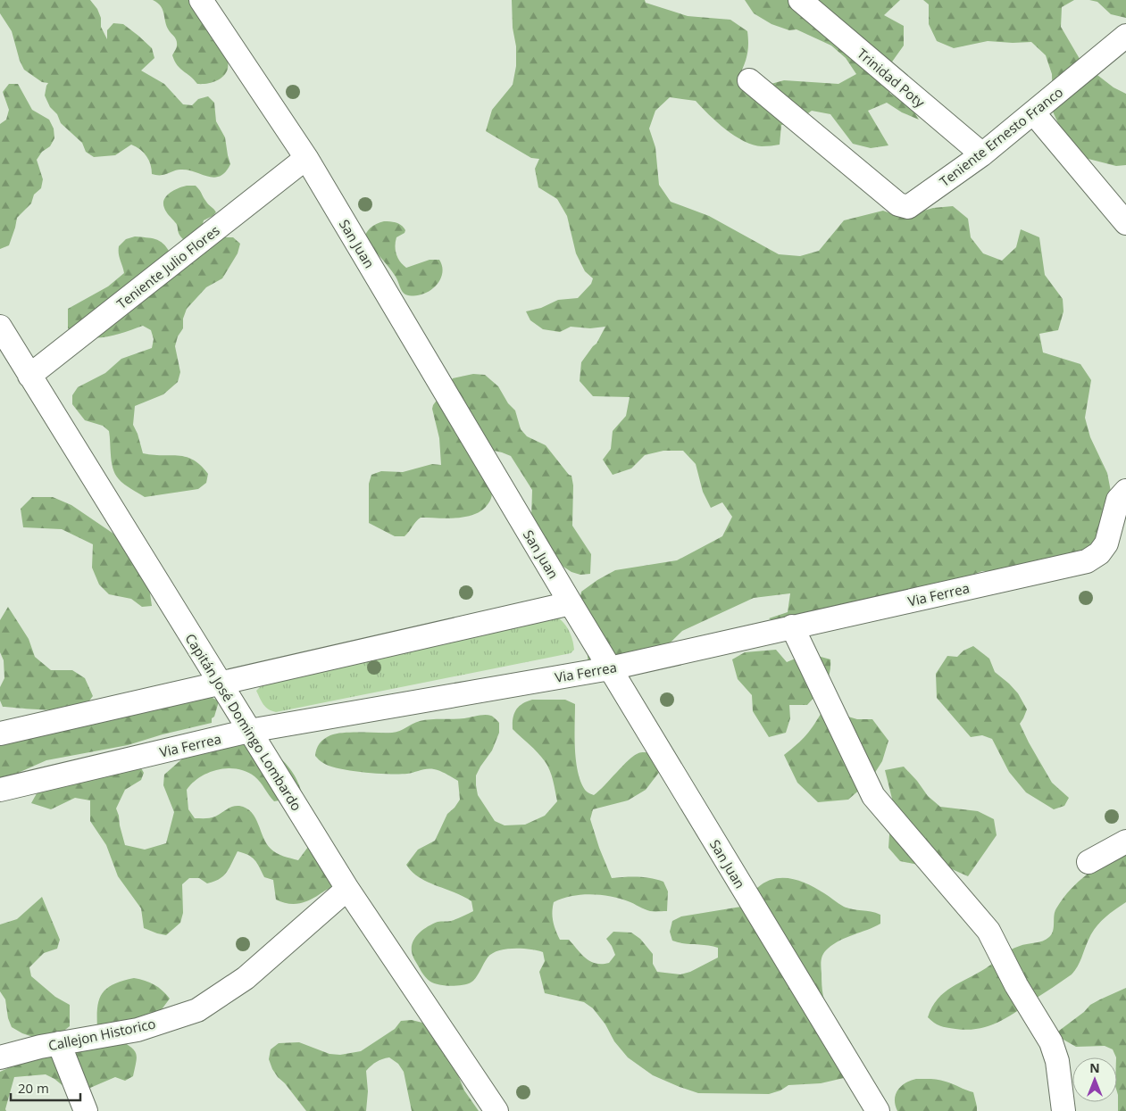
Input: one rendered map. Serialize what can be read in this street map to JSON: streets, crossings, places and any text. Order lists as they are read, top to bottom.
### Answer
{
  "streets": {
    "street": [
      "Trinidad Poty",
      "Teniente Ernesto Franco",
      "San Juan",
      "Teniente Julio Flores",
      "Via Ferrea",
      "Capitán José Domingo Lombardo",
      "Callejon Historico"
    ]
  },
  "crossings": [
    ["Trinidad Poty", "Teniente Ernesto Franco"],
    ["San Juan", "Teniente Julio Flores"],
    ["San Juan", "Via Ferrea"],
    ["Teniente Julio Flores", "Capitán José Domingo Lombardo"],
    ["Via Ferrea", "Capitán José Domingo Lombardo"],
    ["Capitán José Domingo Lombardo", "Callejon Historico"]
  ],
  "scale_bar": "20 m",
  "north": "top"
}
